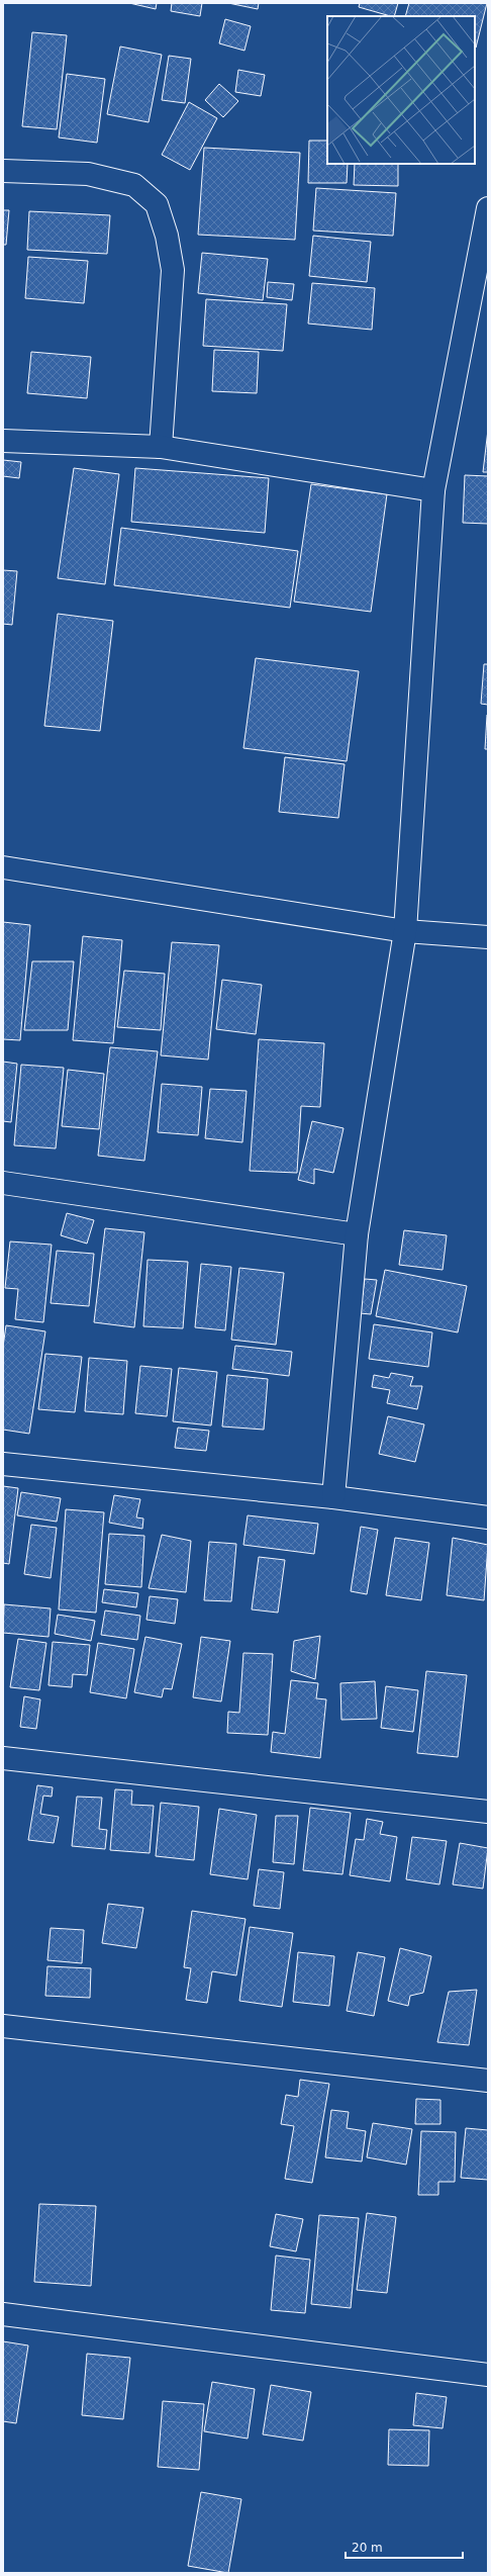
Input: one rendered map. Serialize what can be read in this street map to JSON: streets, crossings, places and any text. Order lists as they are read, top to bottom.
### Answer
{
  "scale_bar": "20 m"
}
